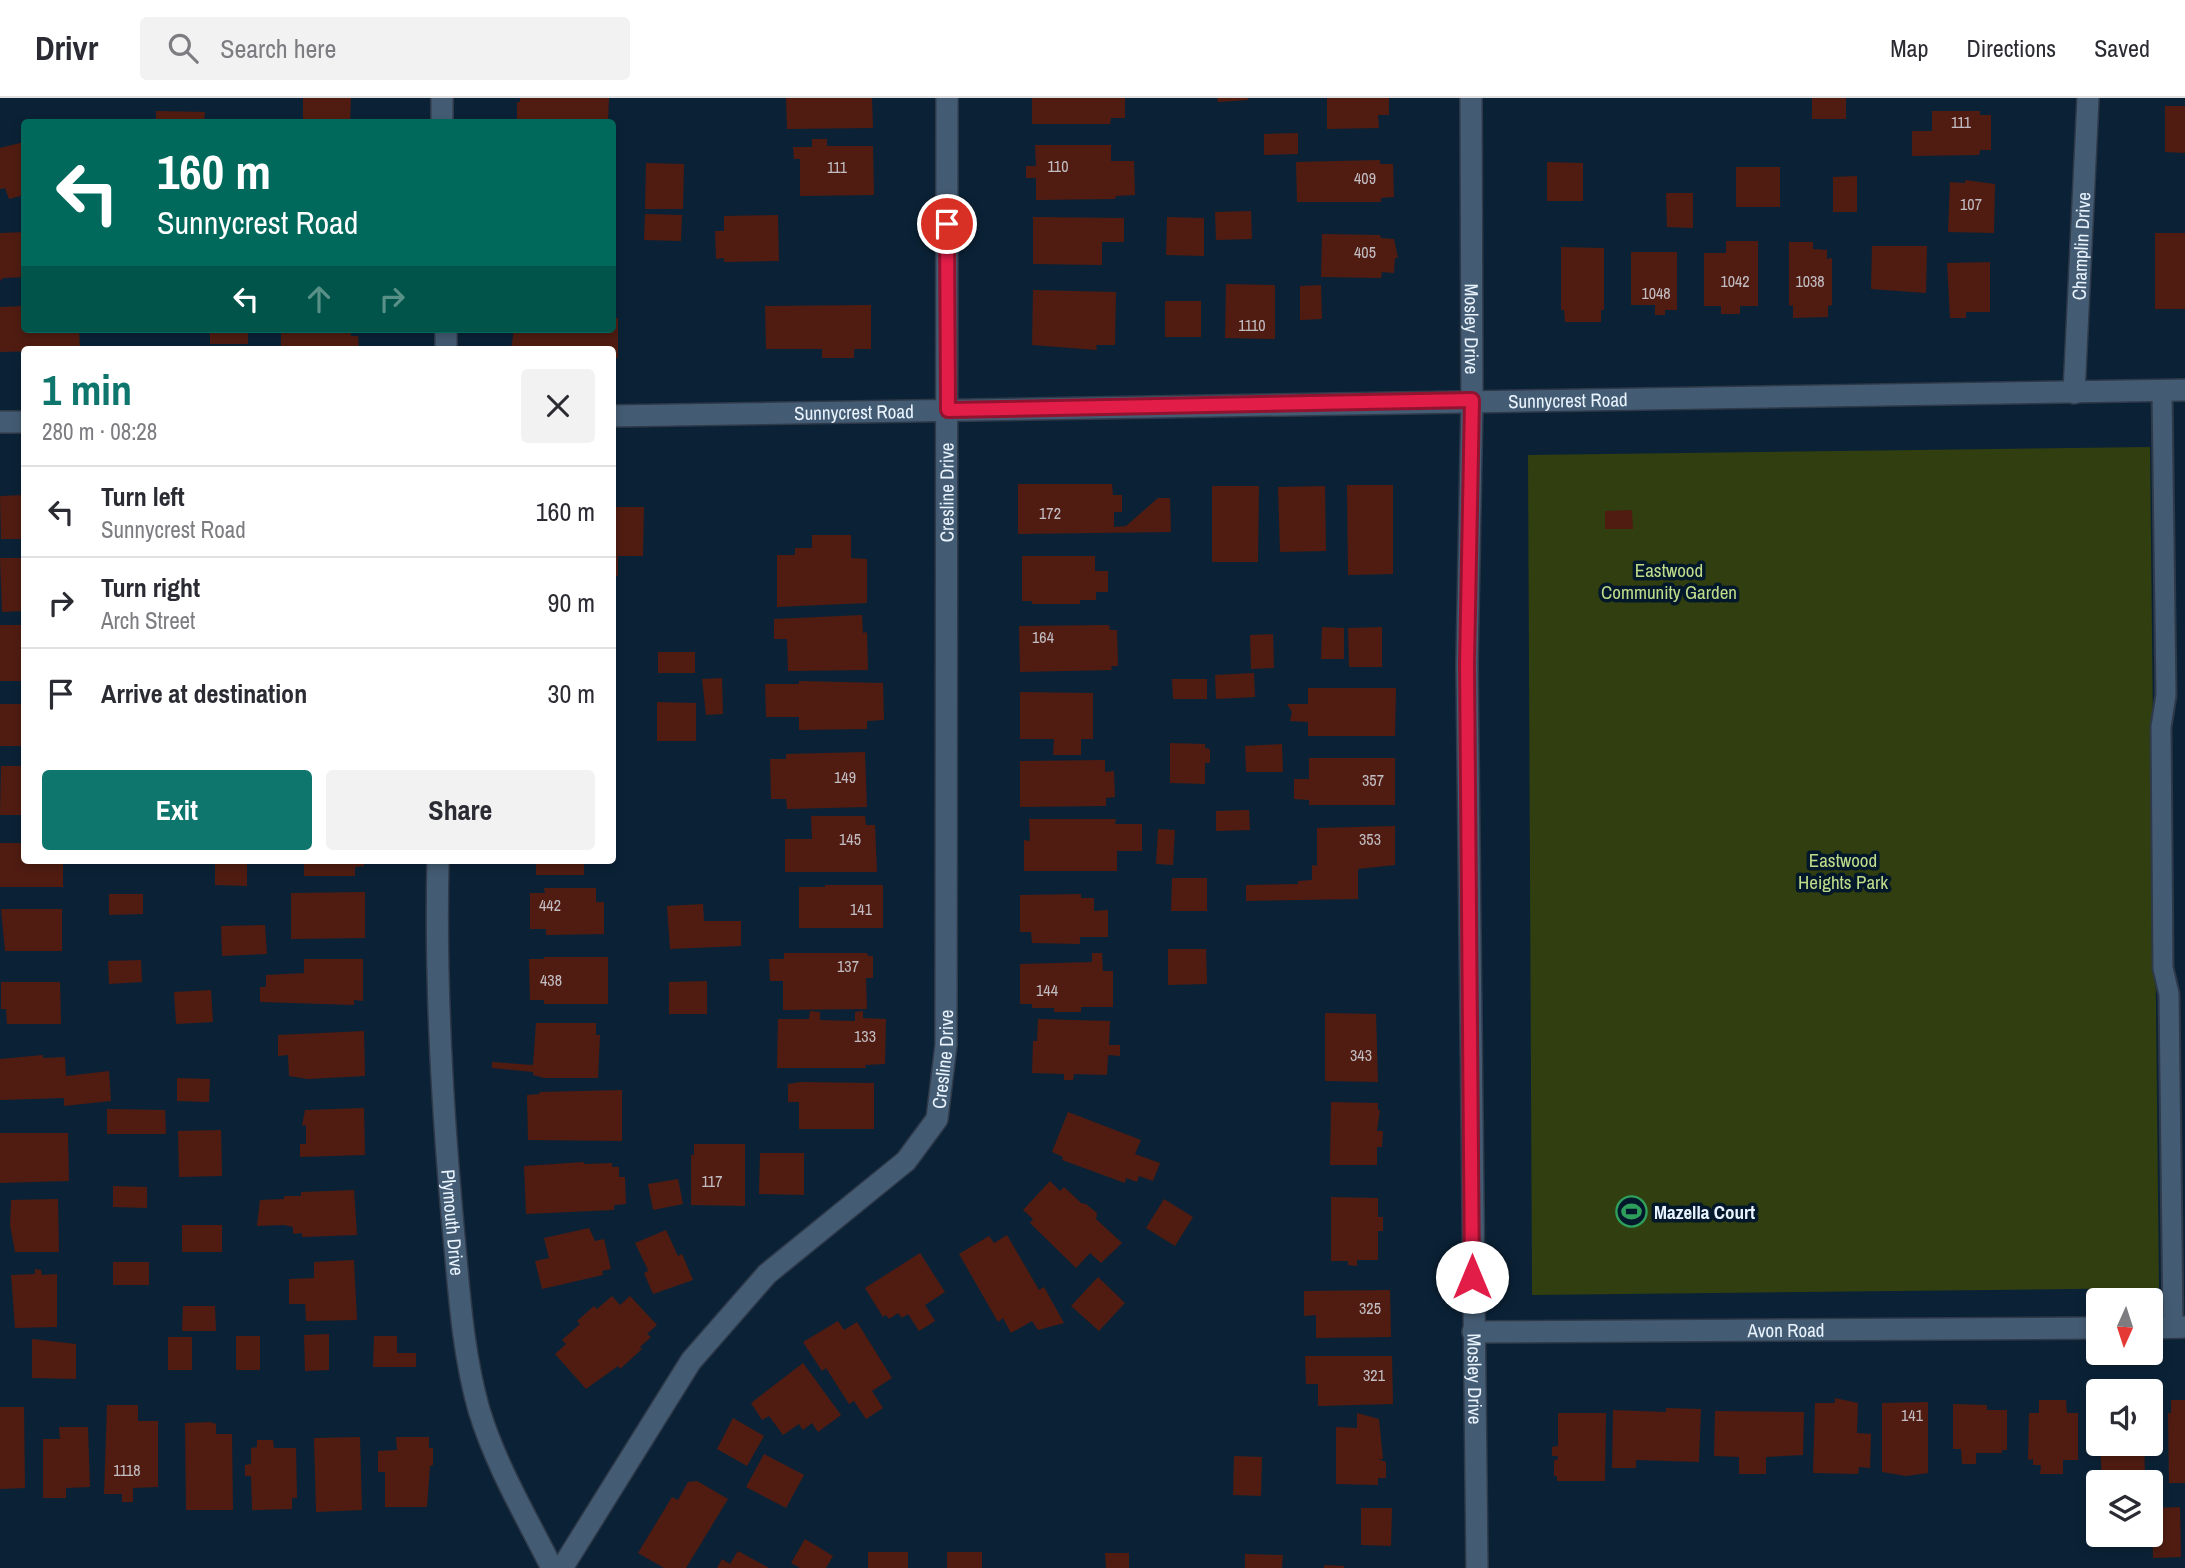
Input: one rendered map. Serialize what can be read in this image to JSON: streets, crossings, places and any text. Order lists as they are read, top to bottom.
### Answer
{
  "streets": {
    "street": [
      "Champlin Drive",
      "Mosley Drive",
      "Sunnycrest Road",
      "Cresline Drive",
      "Plymouth Drive",
      "Avon Road"
    ]
  },
  "crossings": [
    ["Champlin Drive", "Sunnycrest Road"],
    ["Mosley Drive", "Sunnycrest Road"],
    ["Mosley Drive", "Avon Road"],
    ["Sunnycrest Road", "Cresline Drive"]
  ],
  "parks": ["Eastwood Community Garden", "Eastwood Heights Park"],
  "places": {
    "sports": ["Mazella Court"]
  },
  "house_numbers": [
    "111",
    "110",
    "111",
    "409",
    "107",
    "405",
    "1042",
    "1038",
    "1048",
    "1110",
    "172",
    "164",
    "149",
    "357",
    "145",
    "353",
    "442",
    "141",
    "137",
    "438",
    "144",
    "133",
    "343",
    "117",
    "325",
    "321",
    "141",
    "1118"
  ],
  "north": "bottom",
  "page": {
    "header": "Drivr",
    "search": "Search here",
    "nav": ["Map", "Directions", "Saved"],
    "turn": ["160 m", "Sunnycrest Road"],
    "heading": ["1 min", "280 m · 08:28"],
    "list": [
      {
        "name": "Turn left",
        "note": "Sunnycrest Road",
        "value": "160 m"
      },
      {
        "name": "Turn right",
        "note": "Arch Street",
        "value": "90 m"
      },
      {
        "name": "Arrive at destination",
        "value": "30 m"
      }
    ],
    "buttons": ["Exit", "Share"]
  }
}
